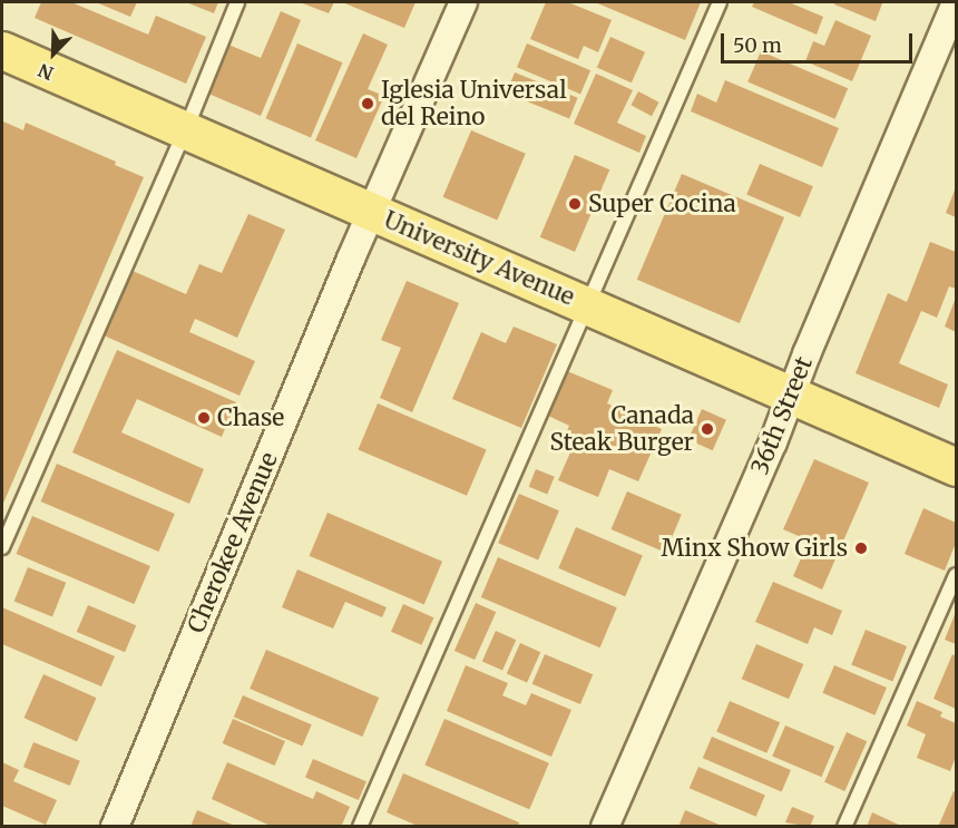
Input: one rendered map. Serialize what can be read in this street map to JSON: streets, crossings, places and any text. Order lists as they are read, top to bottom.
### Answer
{
  "streets": {
    "main road": ["University Avenue"],
    "street": ["36th Street", "Cherokee Avenue"]
  },
  "crossings": [
    ["University Avenue", "36th Street"],
    ["University Avenue", "Cherokee Avenue"]
  ],
  "places": [
    "Iglesia Universal del Reino",
    "Super Cocina",
    "Chase",
    "Canada Steak Burger",
    "Minx Show Girls"
  ],
  "scale_bar": "50 m",
  "north": "bottom left"
}
